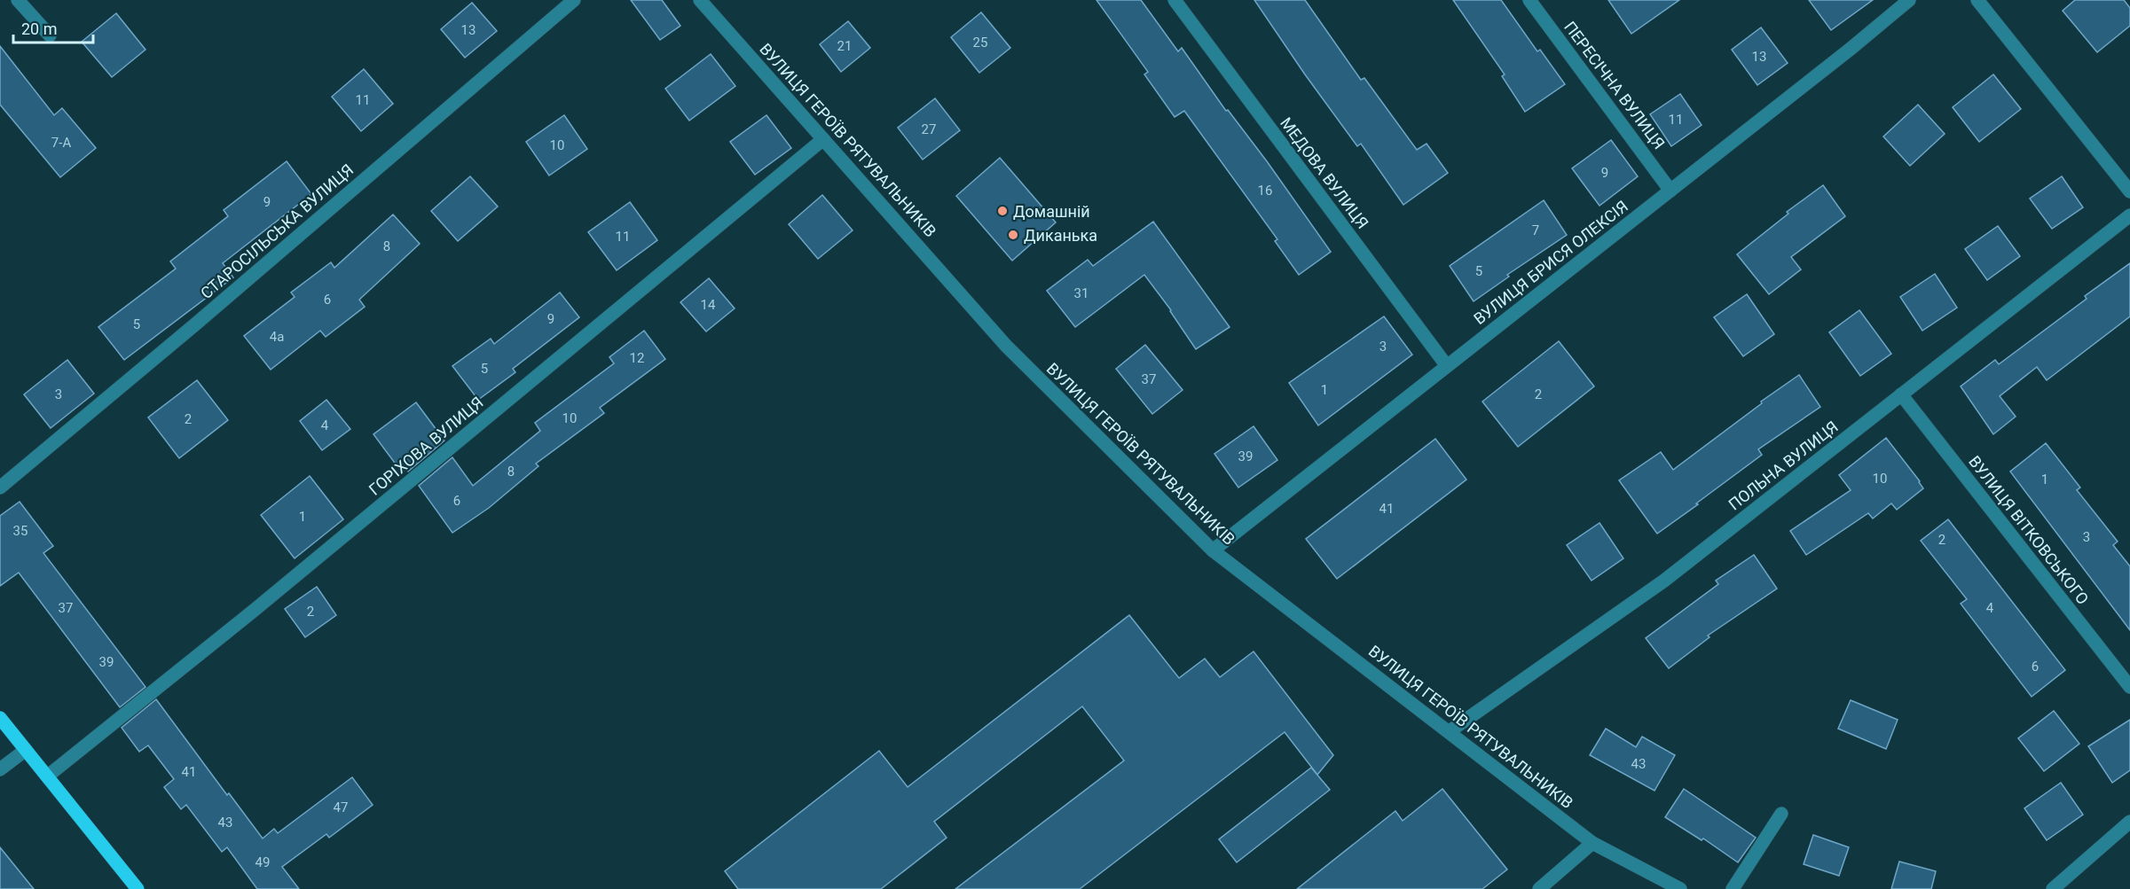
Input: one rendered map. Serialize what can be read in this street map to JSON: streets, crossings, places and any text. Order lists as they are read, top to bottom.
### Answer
{
  "streets": {
    "street": [
      "ПЕРЕСІЧНА ВУЛИЦЯ",
      "ВУЛИЦЯ ГЕРОЇВ РЯТУВАЛЬНИКІВ",
      "МЕДОВА ВУЛИЦЯ",
      "СТАРОСІЛЬСЬКА ВУЛИЦЯ",
      "ВУЛИЦЯ БРИСЯ ОЛЕКСІЯ",
      "ГОРІХОВА ВУЛИЦЯ",
      "ПОЛЬНА ВУЛИЦЯ",
      "ВУЛИЦЯ ВІТКОВСЬКОГО"
    ]
  },
  "crossings": [
    ["ПЕРЕСІЧНА ВУЛИЦЯ", "ВУЛИЦЯ БРИСЯ ОЛЕКСІЯ"],
    ["ВУЛИЦЯ ГЕРОЇВ РЯТУВАЛЬНИКІВ", "ВУЛИЦЯ БРИСЯ ОЛЕКСІЯ"],
    ["ВУЛИЦЯ ГЕРОЇВ РЯТУВАЛЬНИКІВ", "ГОРІХОВА ВУЛИЦЯ"],
    ["ВУЛИЦЯ ГЕРОЇВ РЯТУВАЛЬНИКІВ", "ПОЛЬНА ВУЛИЦЯ"],
    ["МЕДОВА ВУЛИЦЯ", "ВУЛИЦЯ БРИСЯ ОЛЕКСІЯ"],
    ["ПОЛЬНА ВУЛИЦЯ", "ВУЛИЦЯ ВІТКОВСЬКОГО"]
  ],
  "places": ["Домашній", "Диканька"],
  "house_numbers": [
    "13",
    "25",
    "21",
    "13",
    "11",
    "11",
    "27",
    "7-А",
    "10",
    "9",
    "16",
    "9",
    "7",
    "11",
    "8",
    "5",
    "31",
    "6",
    "14",
    "9",
    "5",
    "4а",
    "3",
    "12",
    "5",
    "37",
    "1",
    "3",
    "2",
    "10",
    "2",
    "4",
    "39",
    "8",
    "10",
    "1",
    "6",
    "41",
    "1",
    "35",
    "3",
    "2",
    "37",
    "4",
    "2",
    "39",
    "6",
    "43",
    "41",
    "47",
    "43",
    "49"
  ],
  "scale_bar": "20 m"
}
